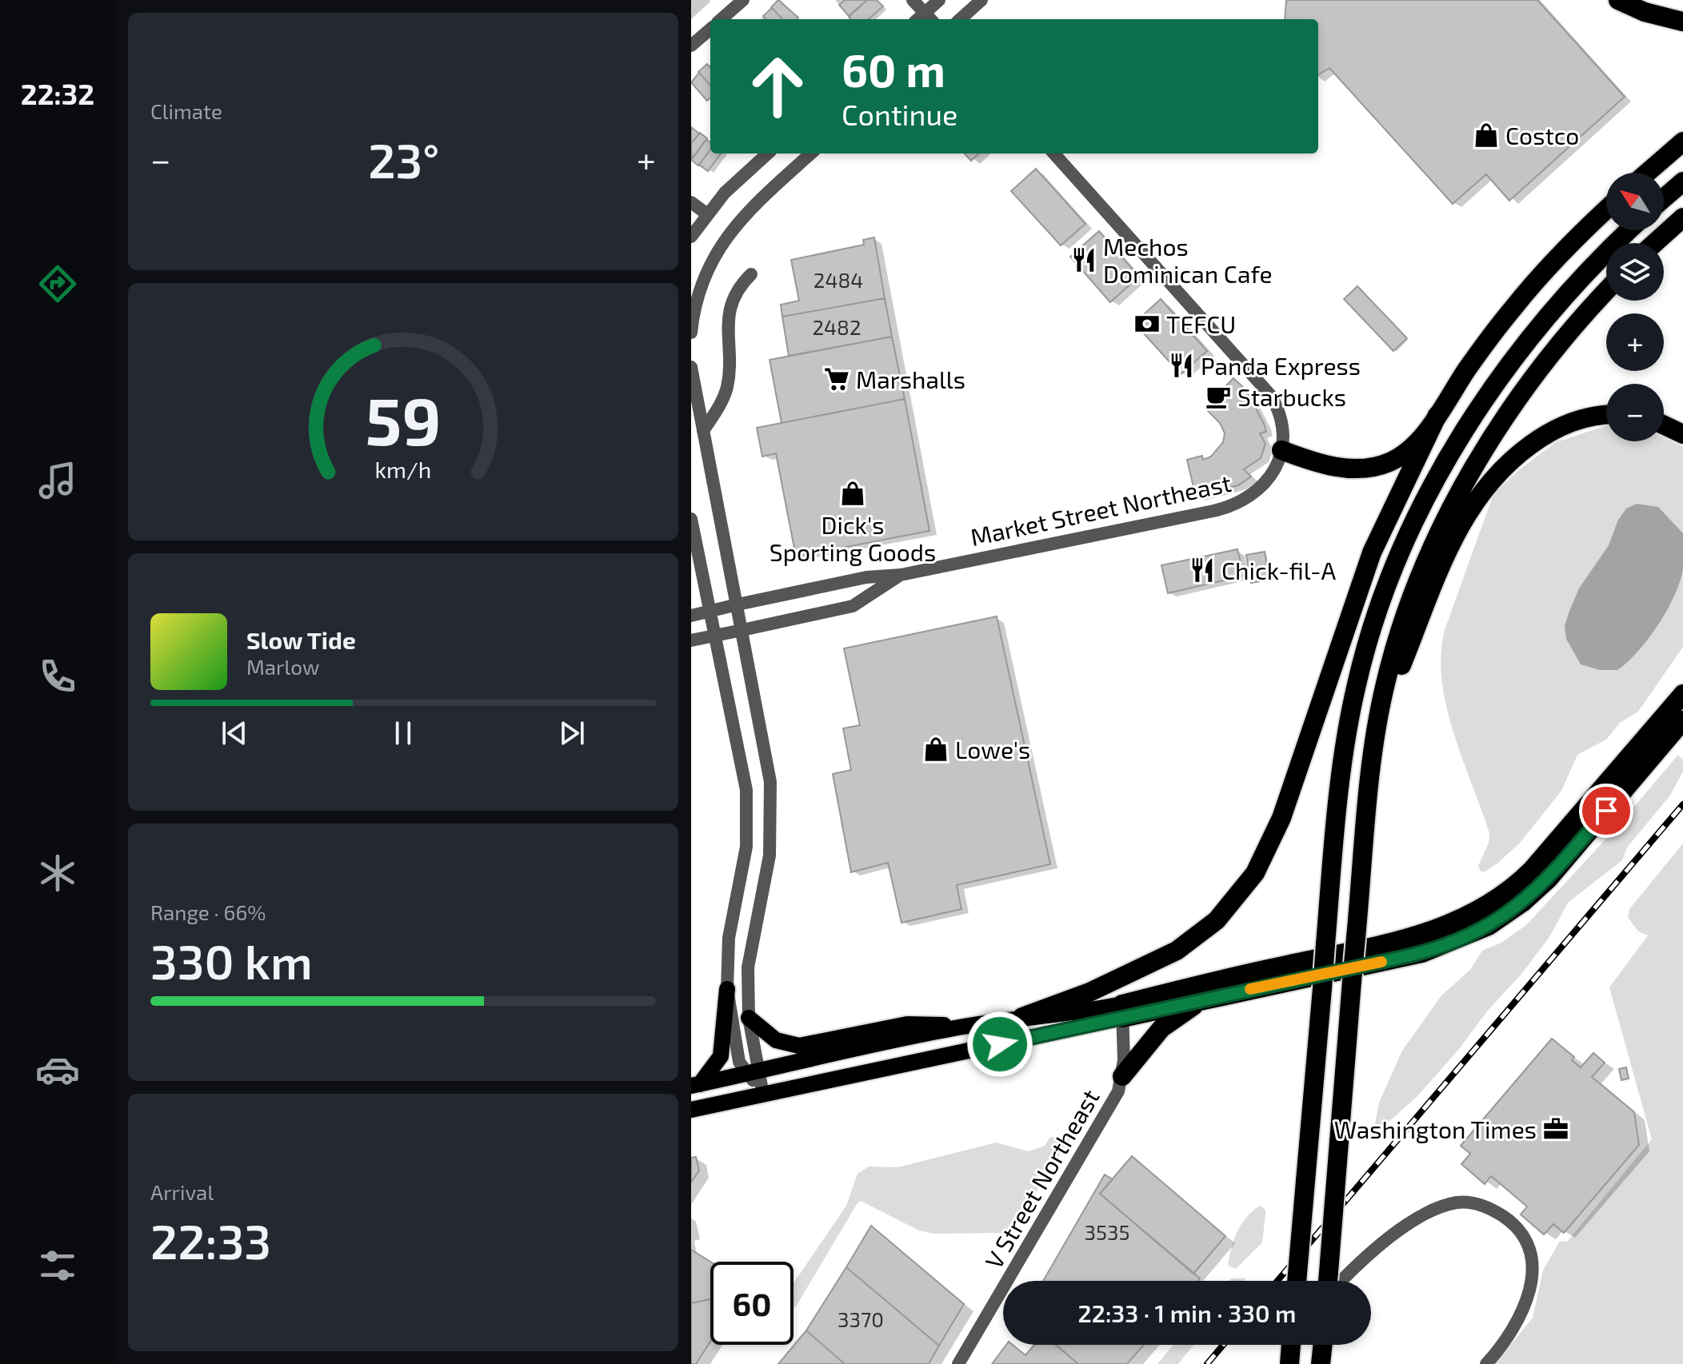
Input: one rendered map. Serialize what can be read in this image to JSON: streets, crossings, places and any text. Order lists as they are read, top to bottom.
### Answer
{
  "streets": {
    "street": ["Market Street Northeast", "V Street Northeast"]
  },
  "places": {
    "shop": ["Costco", "Dick's Sporting Goods", "Lowe's"],
    "restaurant": ["Mechos Dominican Cafe", "Panda Express", "Chick-fil-A"],
    "bank": ["TEFCU"],
    "supermarket": ["Marshalls"],
    "cafe": ["Starbucks"],
    "office": ["Washington Times"]
  },
  "house_numbers": [
    "2484",
    "2482",
    "3535",
    "3370"
  ],
  "north": "top left",
  "page": {
    "tabs": "22:32",
    "tile": [
      "Climate",
      ["Range · 66%", "330 km"],
      ["Arrival", "22:33"]
    ],
    "turn": ["60 m", "Continue"],
    "heat": ["−", "23°", "+"],
    "map_buttons": ["+", "−"],
    "song": ["Slow Tide", "Marlow"],
    "limit": "60",
    "trip": "22:33 · 1 min · 330 m",
    "gauge": ["59", "km/h"]
  }
}
